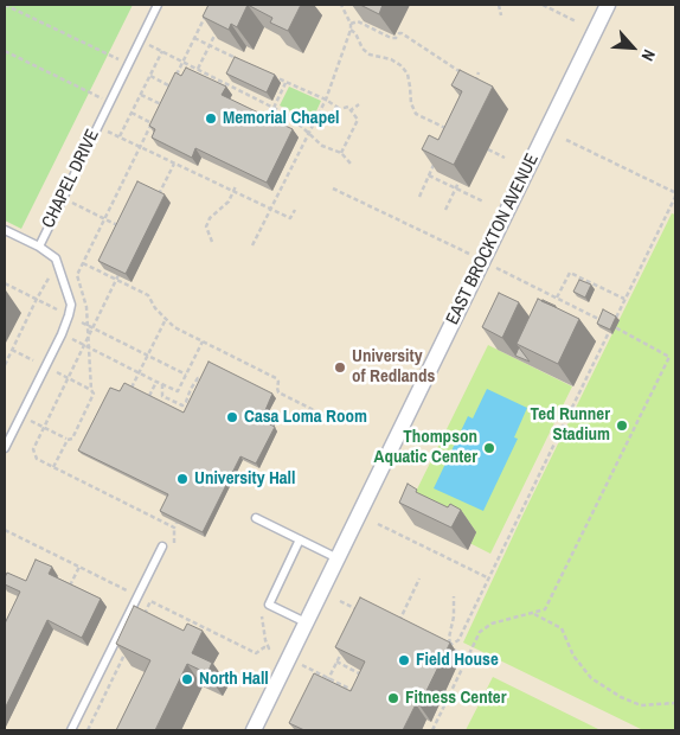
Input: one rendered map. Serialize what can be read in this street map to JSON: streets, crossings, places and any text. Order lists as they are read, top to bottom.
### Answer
{
  "streets": {
    "street": ["EAST BROCKTON AVENUE"],
    "lane": ["CHAPEL DRIVE"]
  },
  "places": [
    "Memorial Chapel",
    "University of Redlands",
    "Casa Loma Room",
    "Ted Runner Stadium",
    "Thompson Aquatic Center",
    "University Hall",
    "Field House",
    "North Hall",
    "Fitness Center"
  ],
  "north": "bottom right"
}
